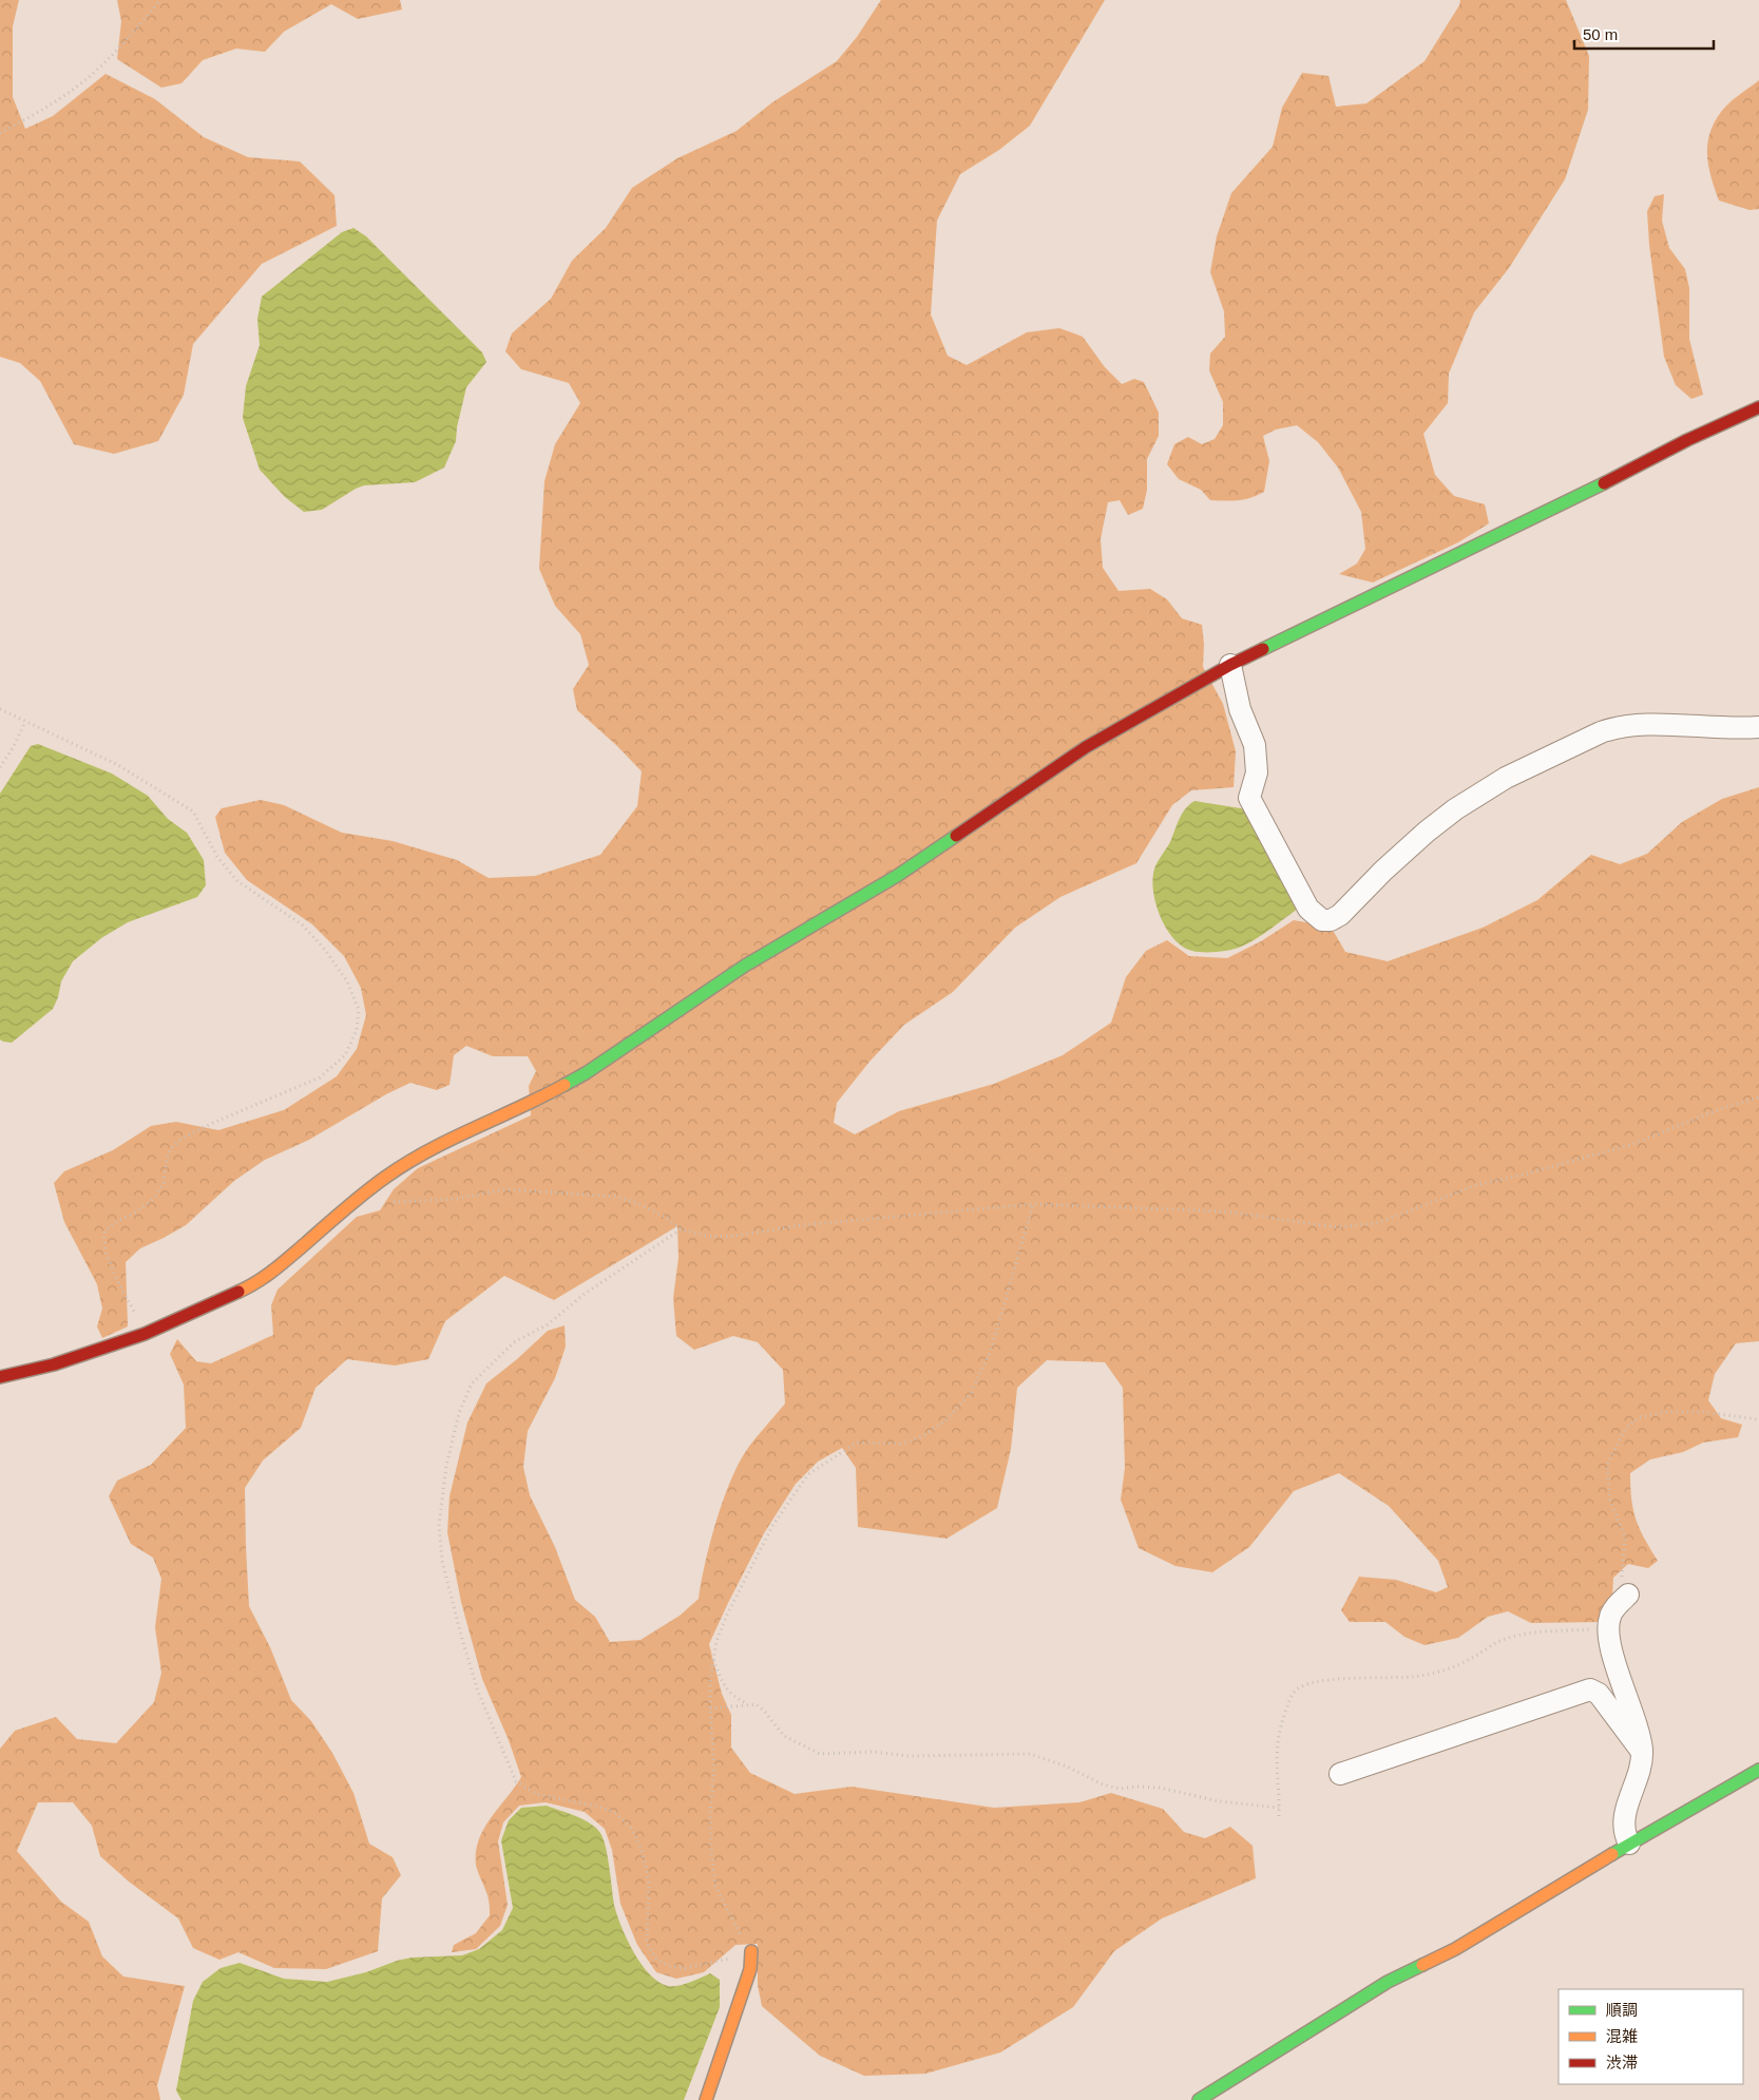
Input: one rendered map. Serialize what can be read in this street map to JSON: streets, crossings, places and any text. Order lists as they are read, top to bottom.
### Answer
{
  "legend": ["順調", "混雑", "渋滞"],
  "scale_bar": "50 m"
}
